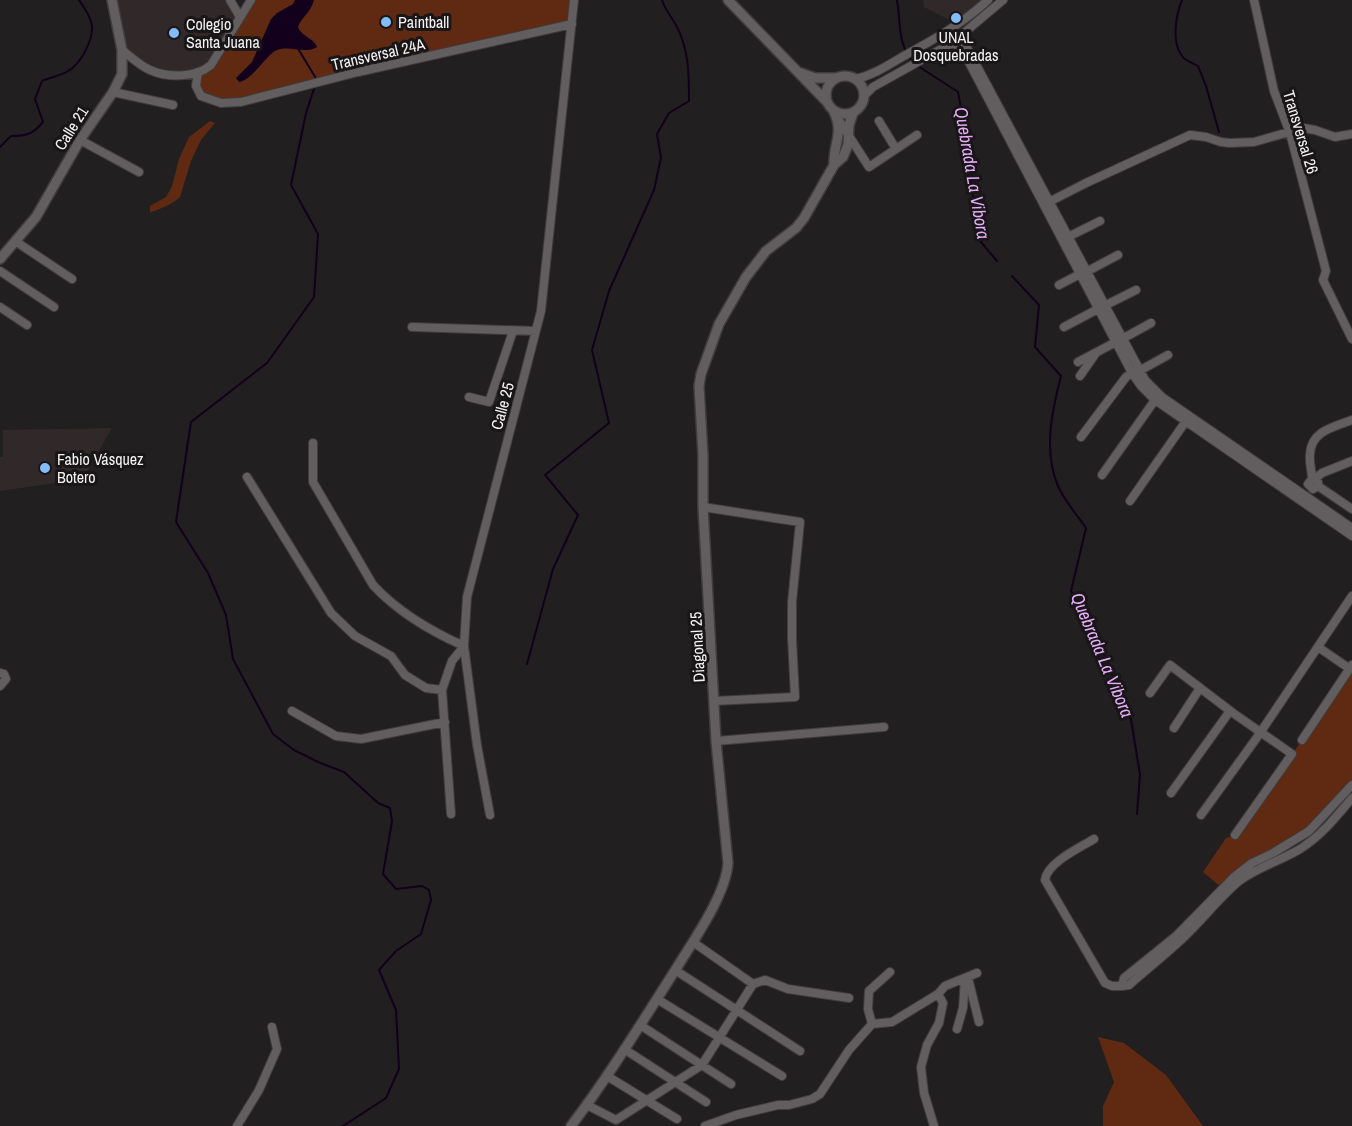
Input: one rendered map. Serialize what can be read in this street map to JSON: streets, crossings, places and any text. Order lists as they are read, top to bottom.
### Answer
{
  "streets": {
    "street": [
      "Transversal 24A",
      "Calle 21",
      "Transversal 26",
      "Calle 25",
      "Diagonal 25"
    ]
  },
  "crossings": [
    ["Transversal 24A", "Calle 25"]
  ],
  "water": ["Quebrada La Vibora"],
  "places": [
    "UNAL Dosquebradas",
    "Paintball",
    "Colegio Santa Juana",
    "Fabio Vásquez Botero"
  ]
}
